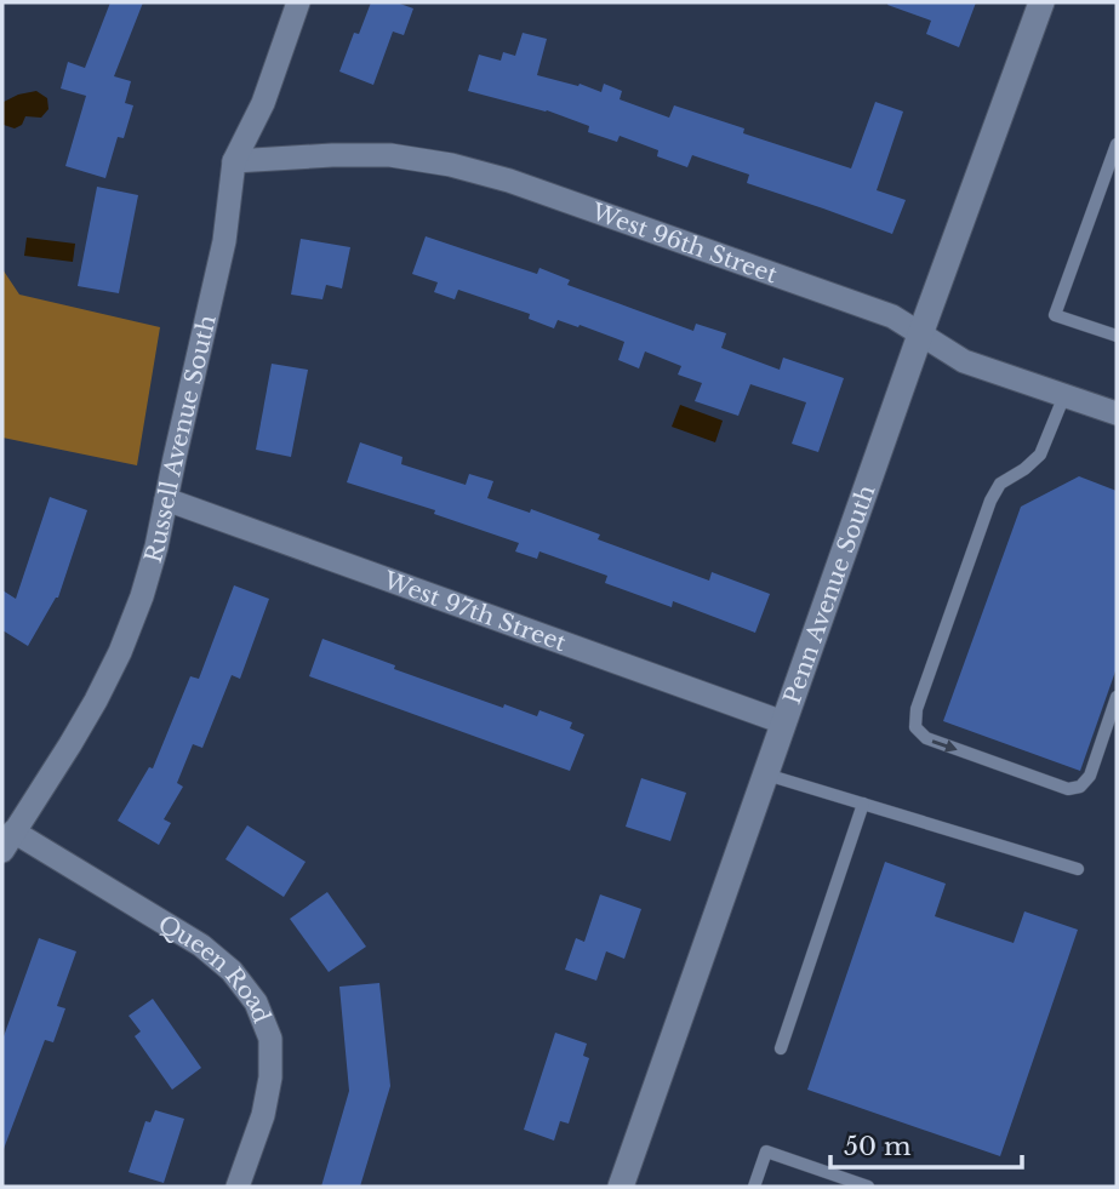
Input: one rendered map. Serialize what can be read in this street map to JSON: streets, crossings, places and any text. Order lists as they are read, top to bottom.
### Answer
{
  "streets": {
    "main road": ["Penn Avenue South"],
    "street": [
      "West 96th Street",
      "Russell Avenue South",
      "West 97th Street",
      "Queen Road"
    ]
  },
  "crossings": [
    ["West 96th Street", "Russell Avenue South"],
    ["West 96th Street", "Penn Avenue South"],
    ["Russell Avenue South", "West 97th Street"],
    ["Russell Avenue South", "Queen Road"],
    ["Penn Avenue South", "West 97th Street"]
  ],
  "scale_bar": "50 m"
}
